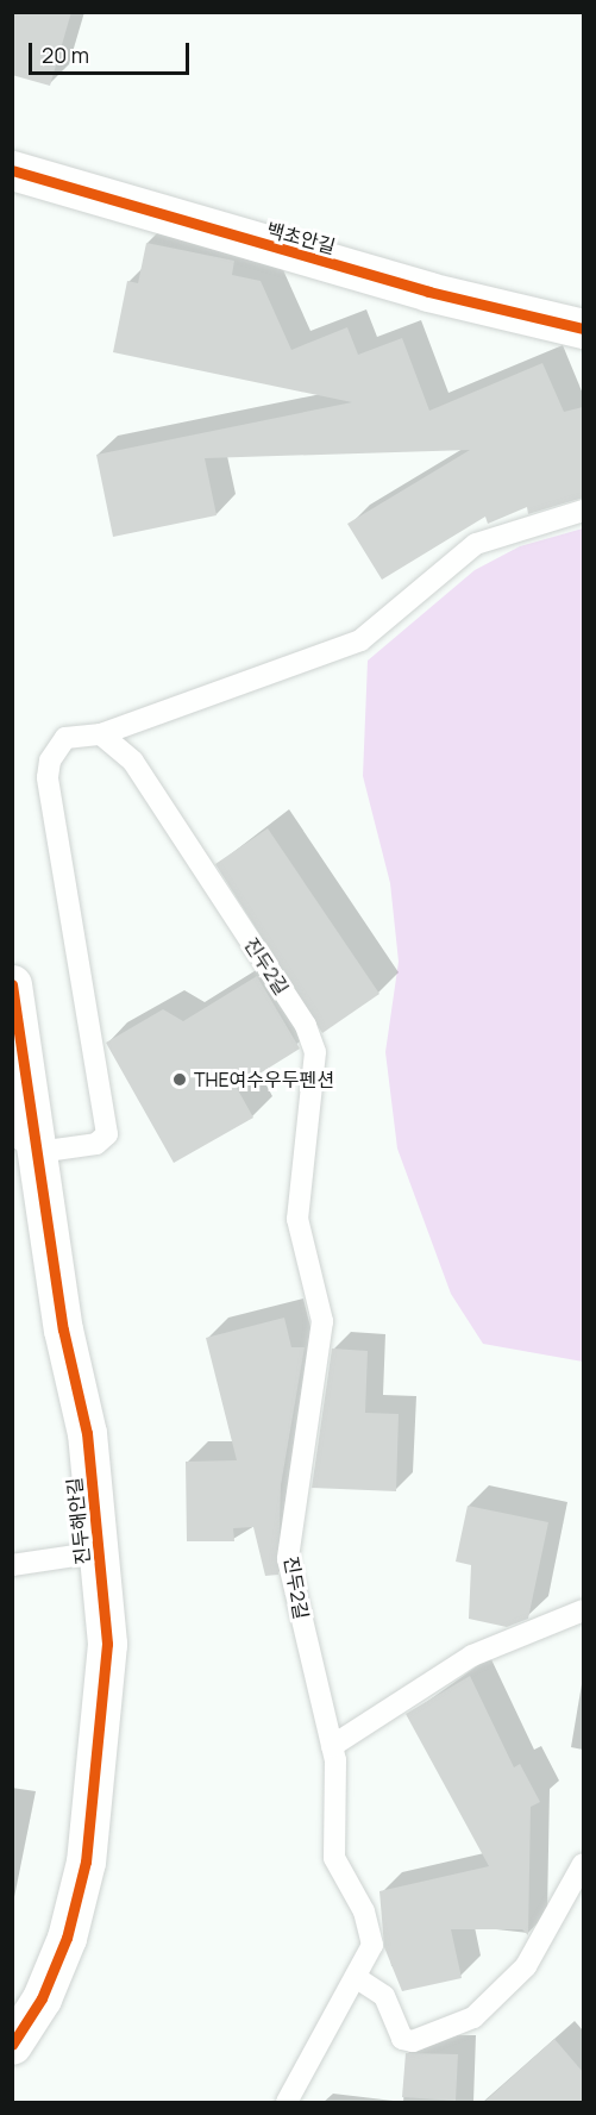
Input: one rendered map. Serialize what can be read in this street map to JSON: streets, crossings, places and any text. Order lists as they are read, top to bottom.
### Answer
{
  "streets": {
    "street": ["백초안길", "진두해안길"],
    "lane": ["진두2길"]
  },
  "places": ["THE여수우두펜션"],
  "scale_bar": "20 m"
}
